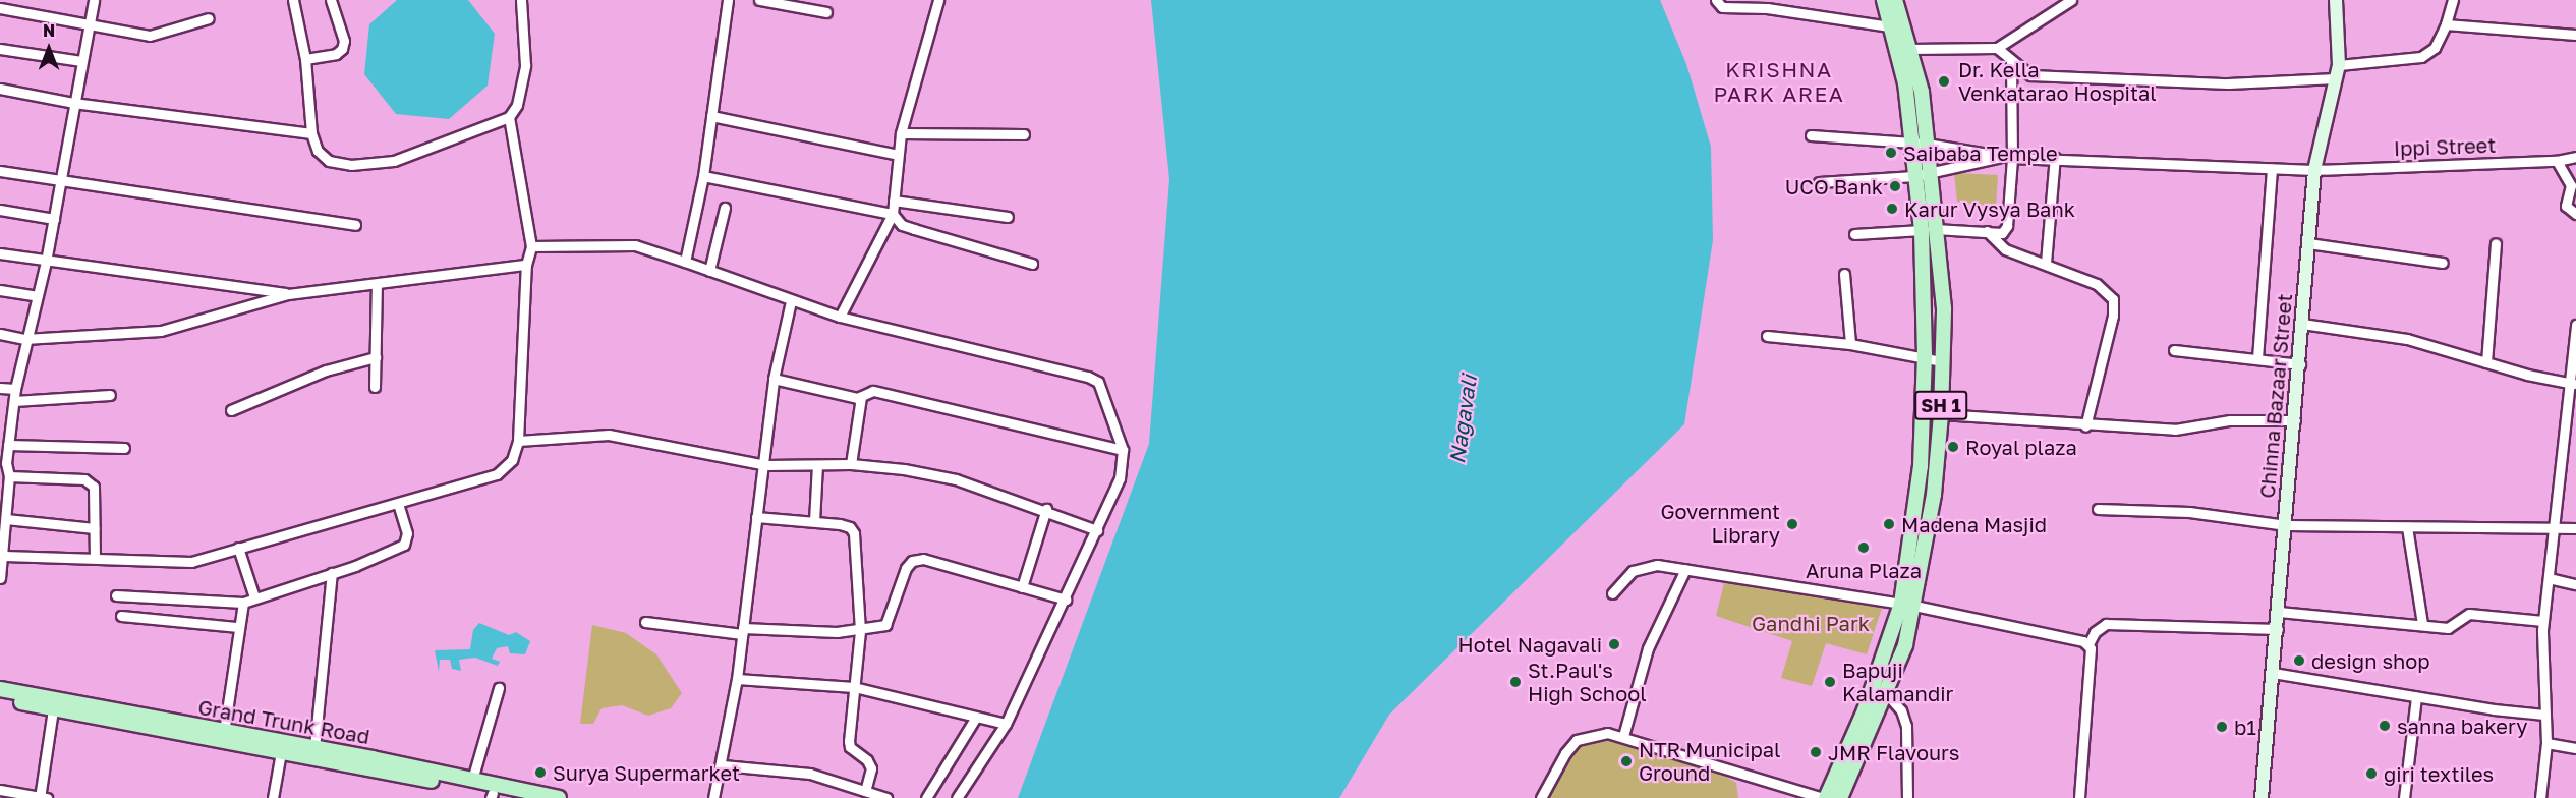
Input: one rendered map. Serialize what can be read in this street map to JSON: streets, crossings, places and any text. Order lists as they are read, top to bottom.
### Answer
{
  "streets": {
    "main road": ["SH 1", "Grand Trunk Road"],
    "street": ["Ippi Street", "Chinna Bazaar Street"]
  },
  "crossings": [
    ["Ippi Street", "Chinna Bazaar Street"]
  ],
  "districts": ["KRISHNA PARK AREA"],
  "water": ["Nagavali"],
  "parks": ["Gandhi Park"],
  "places": [
    "Dr. Kella Venkatarao Hospital",
    "Saibaba Temple",
    "UCO Bank",
    "Karur Vysya Bank",
    "Royal plaza",
    "Government Library",
    "Madena Masjid",
    "Aruna Plaza",
    "Hotel Nagavali",
    "design shop",
    "St.Paul's High School",
    "Bapuji Kalamandir",
    "sanna bakery",
    "b1",
    "JMR Flavours",
    "NTR Municipal Ground",
    "Surya Supermarket",
    "giri textiles"
  ],
  "north": "top"
}
